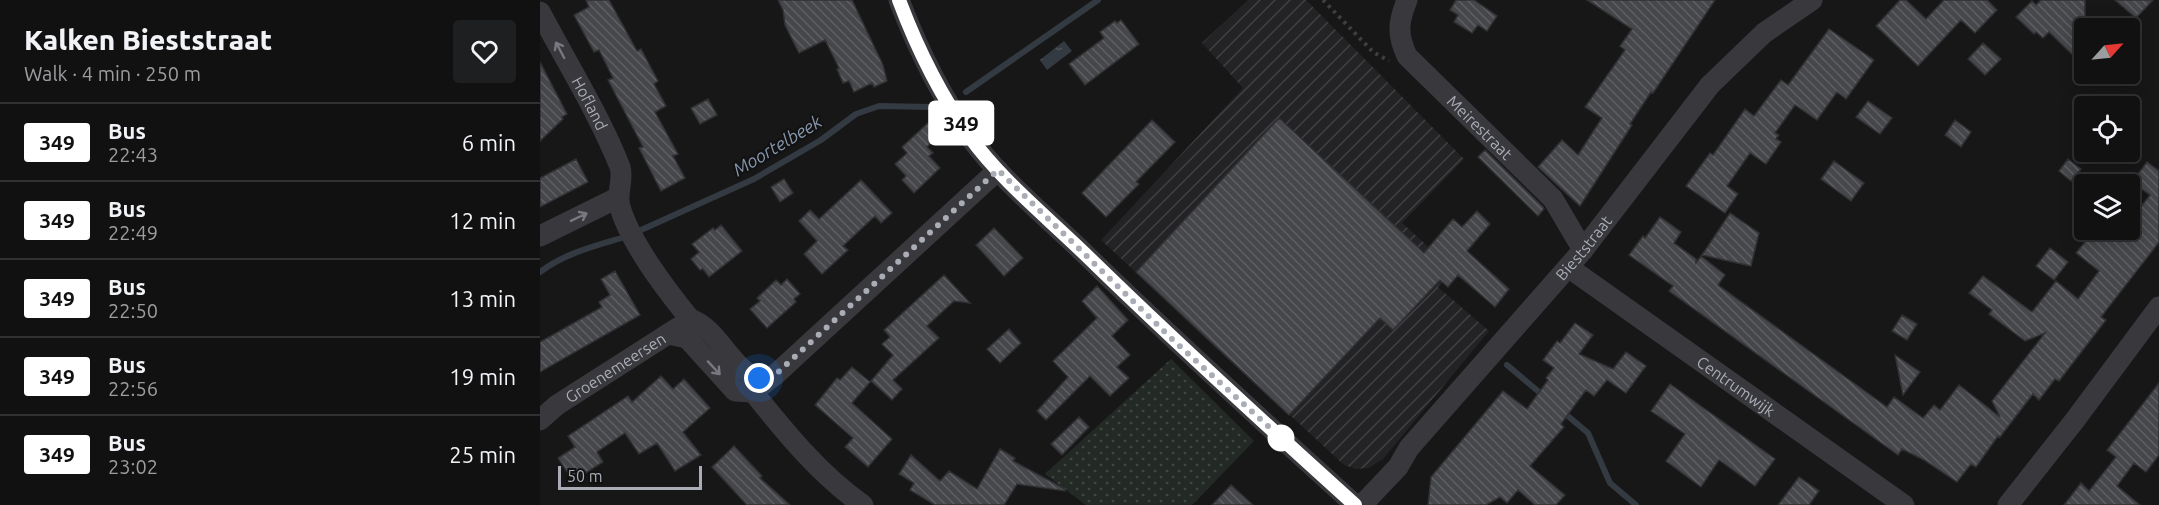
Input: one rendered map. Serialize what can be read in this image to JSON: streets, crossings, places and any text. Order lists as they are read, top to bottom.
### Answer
{
  "streets": {
    "street": [
      "Hofland",
      "Meirestraat",
      "Bieststraat",
      "Groenemeersen",
      "Centrumwijk"
    ]
  },
  "crossings": [
    ["Meirestraat", "Bieststraat"],
    ["Bieststraat", "Centrumwijk"]
  ],
  "one_way": ["Hofland"],
  "water": ["Moortelbeek"],
  "lines": ["bus line 349"],
  "scale_bar": "50 m",
  "north": "top right",
  "page": {
    "heading": ["Kalken Bieststraat", "Walk · 4 min · 250 m"],
    "on_map": "349",
    "list": [
      {
        "mark": "349",
        "name": "Bus",
        "note": "22:43",
        "value": "6 min"
      },
      {
        "mark": "349",
        "name": "Bus",
        "note": "22:49",
        "value": "12 min"
      },
      {
        "mark": "349",
        "name": "Bus",
        "note": "22:50",
        "value": "13 min"
      },
      {
        "mark": "349",
        "name": "Bus",
        "note": "22:56",
        "value": "19 min"
      },
      {
        "mark": "349",
        "name": "Bus",
        "note": "23:02",
        "value": "25 min"
      }
    ],
    "scale": "50 m"
  }
}
